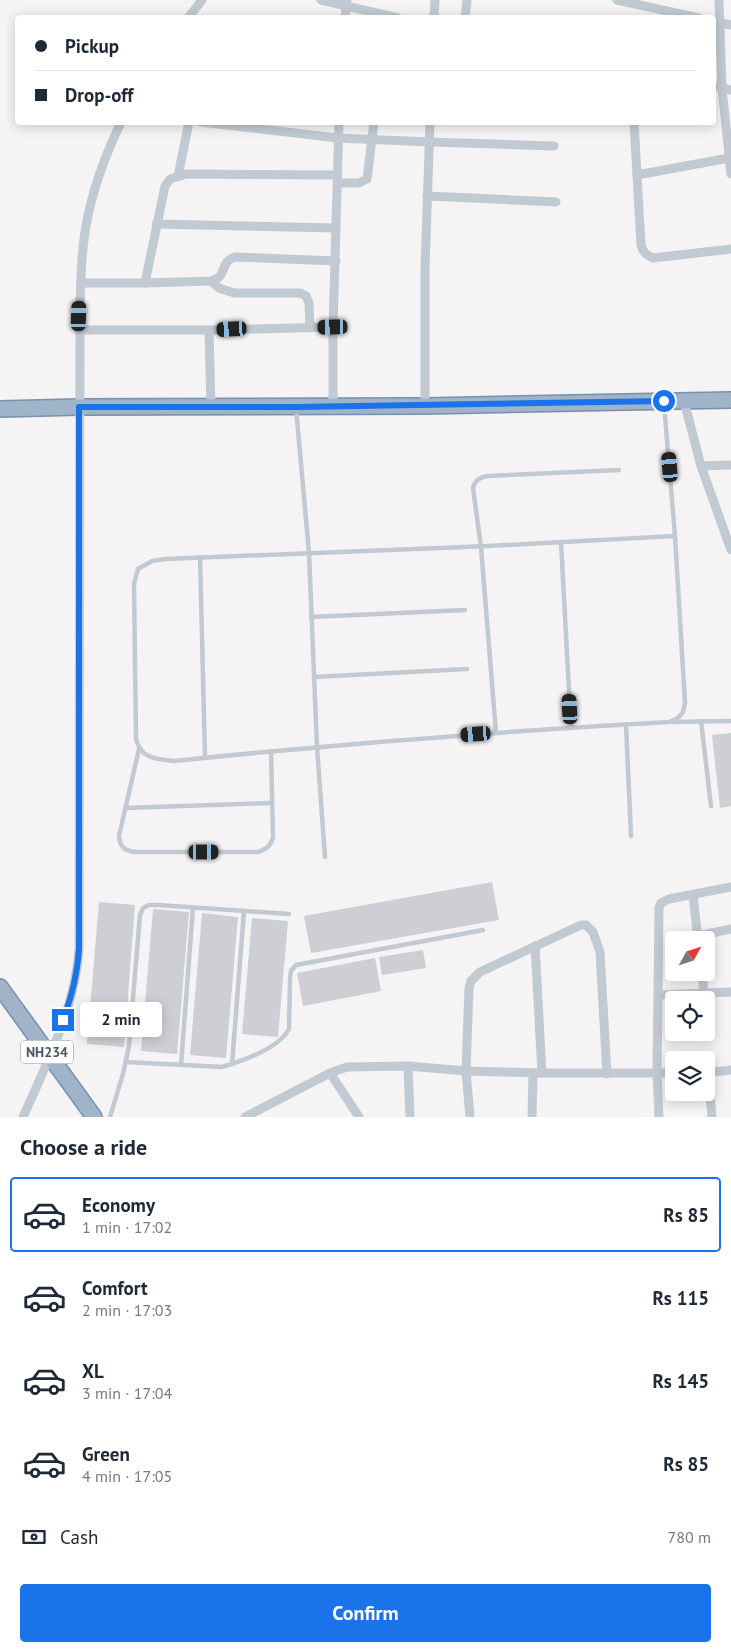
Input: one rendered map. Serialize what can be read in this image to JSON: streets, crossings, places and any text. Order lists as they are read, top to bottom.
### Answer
{
  "streets": {
    "highway": ["NH234"]
  },
  "north": "top right",
  "page": {
    "banner": ["Pickup", "Drop-off"],
    "bubble": "2 min",
    "heading": "Choose a ride",
    "list": [
      {
        "name": "Economy",
        "note": "1 min · 17:02",
        "value": "Rs 85"
      },
      {
        "name": "Comfort",
        "note": "2 min · 17:03",
        "value": "Rs 115"
      },
      {
        "name": "XL",
        "note": "3 min · 17:04",
        "value": "Rs 145"
      },
      {
        "name": "Green",
        "note": "4 min · 17:05",
        "value": "Rs 85"
      }
    ],
    "pay": ["Cash", "780 m"],
    "buttons": "Confirm"
  }
}
